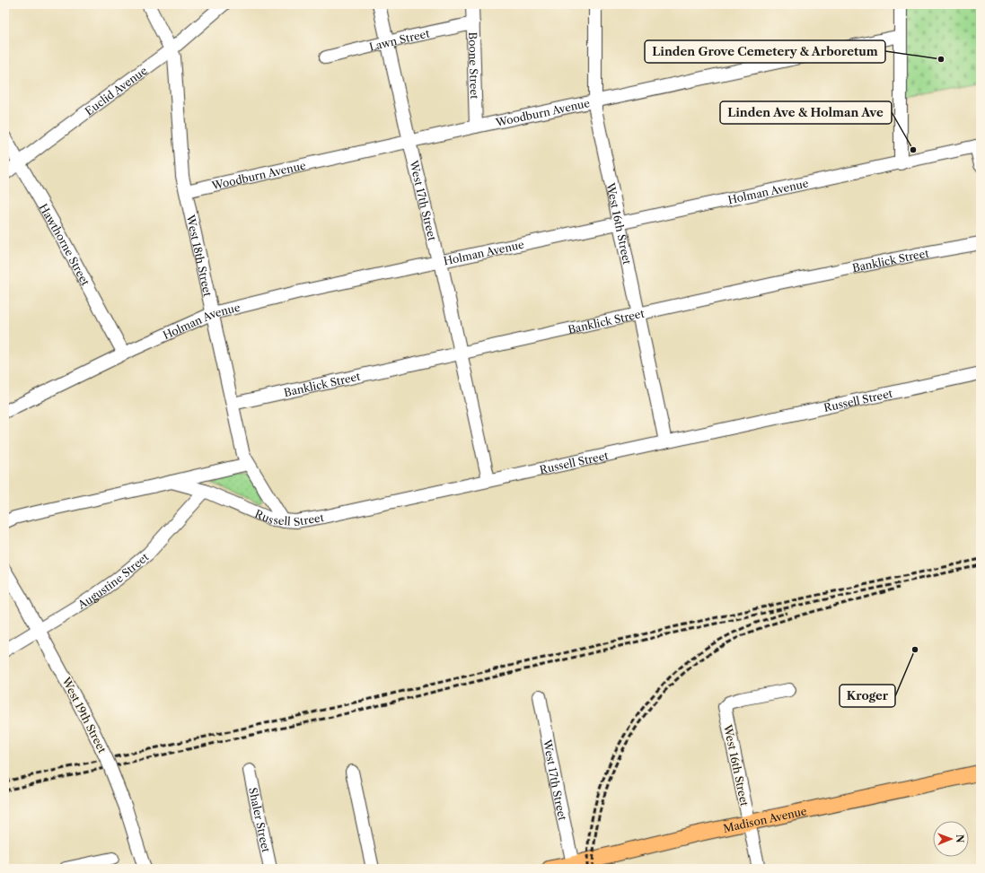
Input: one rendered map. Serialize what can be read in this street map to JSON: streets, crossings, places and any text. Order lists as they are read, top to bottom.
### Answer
{
  "streets": {
    "main road": ["Madison Avenue"],
    "street": [
      "Lawn Street",
      "Boone Street",
      "Euclid Avenue",
      "Woodburn Avenue",
      "Holman Avenue",
      "West 17th Street",
      "West 16th Street",
      "Hawthorne Street",
      "West 18th Street",
      "Banklick Street",
      "Russell Street",
      "Augustine Street",
      "West 19th Street",
      "Shaler Street"
    ]
  },
  "crossings": [
    ["Lawn Street", "Boone Street"],
    ["Lawn Street", "West 17th Street"],
    ["Boone Street", "Woodburn Avenue"],
    ["Euclid Avenue", "Hawthorne Street"],
    ["Euclid Avenue", "West 18th Street"],
    ["Woodburn Avenue", "West 17th Street"],
    ["Woodburn Avenue", "West 16th Street"],
    ["Woodburn Avenue", "West 18th Street"],
    ["Holman Avenue", "West 17th Street"],
    ["Holman Avenue", "West 16th Street"],
    ["Holman Avenue", "Hawthorne Street"],
    ["Holman Avenue", "West 18th Street"],
    ["West 17th Street", "Banklick Street"],
    ["West 17th Street", "Russell Street"],
    ["West 17th Street", "Madison Avenue"],
    ["West 16th Street", "Banklick Street"],
    ["West 16th Street", "Russell Street"],
    ["West 16th Street", "Madison Avenue"],
    ["West 18th Street", "Banklick Street"],
    ["West 18th Street", "Russell Street"],
    ["Russell Street", "Augustine Street"],
    ["Augustine Street", "West 19th Street"]
  ],
  "places": ["Linden Grove Cemetery & Arboretum", "Linden Ave & Holman Ave", "Kroger"],
  "north": "right"
}
